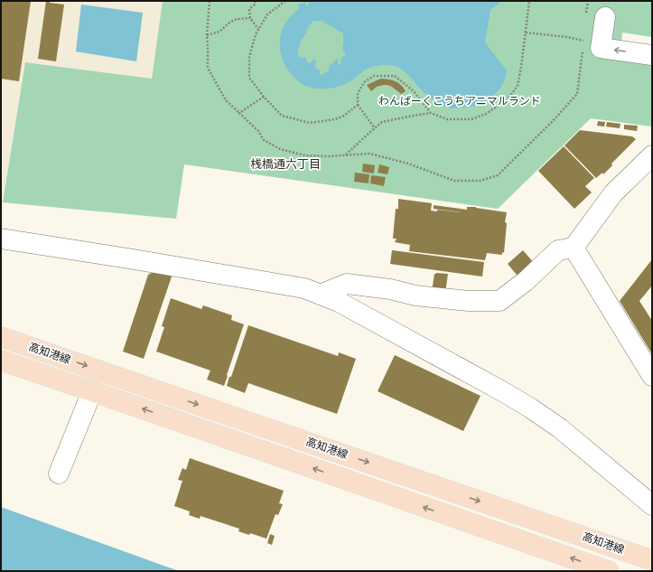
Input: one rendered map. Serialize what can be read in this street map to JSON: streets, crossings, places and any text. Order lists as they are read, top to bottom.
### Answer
{
  "streets": {
    "main road": ["高知港線"]
  },
  "districts": ["桟橋通六丁目"],
  "parks": ["わんぱーくこうちアニマルランド"]
}
